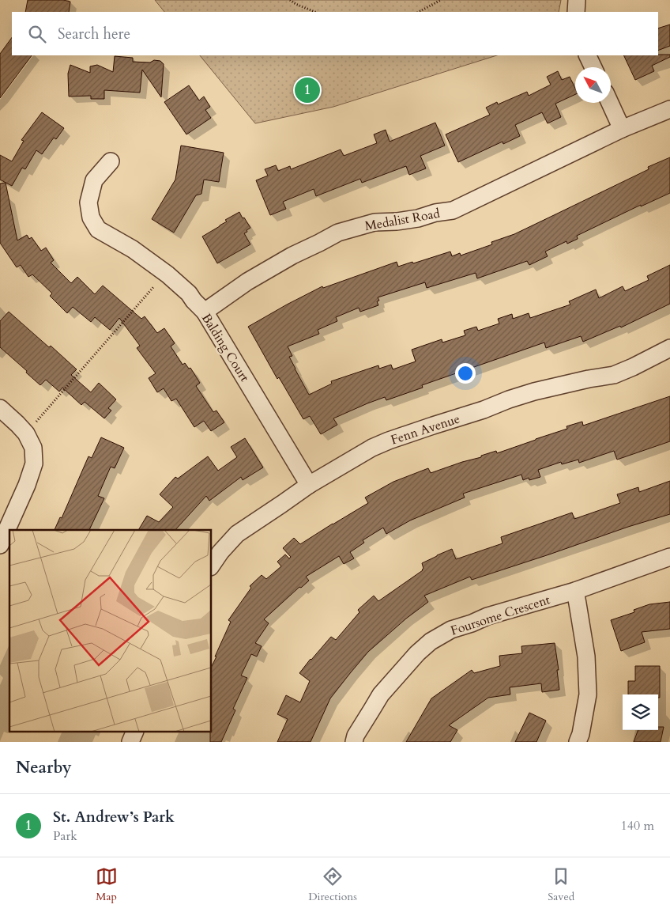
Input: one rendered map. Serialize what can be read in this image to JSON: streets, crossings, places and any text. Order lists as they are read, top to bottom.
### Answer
{
  "streets": {
    "street": [
      "Medalist Road",
      "Balding Court",
      "Fenn Avenue",
      "Foursome Crescent"
    ]
  },
  "crossings": [
    ["Medalist Road", "Balding Court"],
    ["Balding Court", "Fenn Avenue"]
  ],
  "north": "top left",
  "page": {
    "search": "Search here",
    "pins": "1",
    "heading": "Nearby",
    "list": [
      {
        "mark": "1",
        "name": "St. Andrew’s Park",
        "note": "Park",
        "value": "140 m"
      }
    ],
    "nav": ["Map", "Directions", "Saved"]
  }
}
